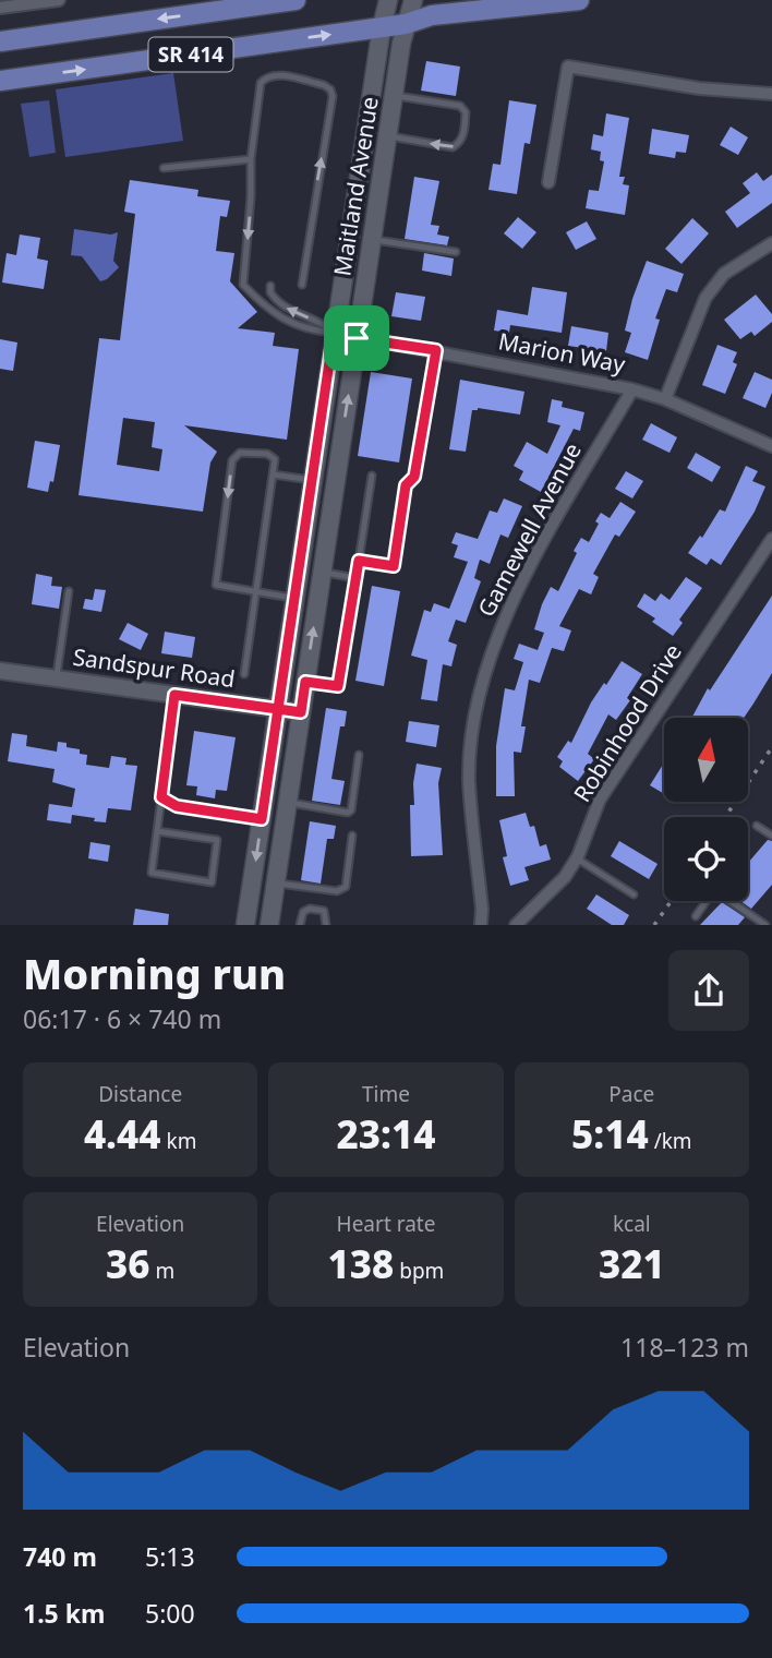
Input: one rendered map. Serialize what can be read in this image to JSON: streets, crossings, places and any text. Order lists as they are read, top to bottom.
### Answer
{
  "streets": {
    "main road": ["SR 414", "Maitland Avenue"],
    "street": [
      "Marion Way",
      "Gamewell Avenue",
      "Sandspur Road",
      "Robinhood Drive"
    ]
  },
  "crossings": [
    ["SR 414", "Maitland Avenue"],
    ["Maitland Avenue", "Marion Way"],
    ["Maitland Avenue", "Sandspur Road"],
    ["Marion Way", "Gamewell Avenue"]
  ],
  "north": "top",
  "page": {
    "heading": ["Morning run", "06:17 · 6 × 740 m"],
    "stats": [
      ["Distance", "4.44 km"],
      ["Time", "23:14"],
      ["Pace", "5:14 /km"],
      ["Elevation", "36 m"],
      ["Heart rate", "138 bpm"],
      ["kcal", "321"]
    ],
    "chart": ["Elevation", "118–123 m"],
    "list": [
      {
        "name": "740 m",
        "note": "5:13"
      },
      {
        "name": "1.5 km",
        "note": "5:00"
      }
    ]
  }
}
